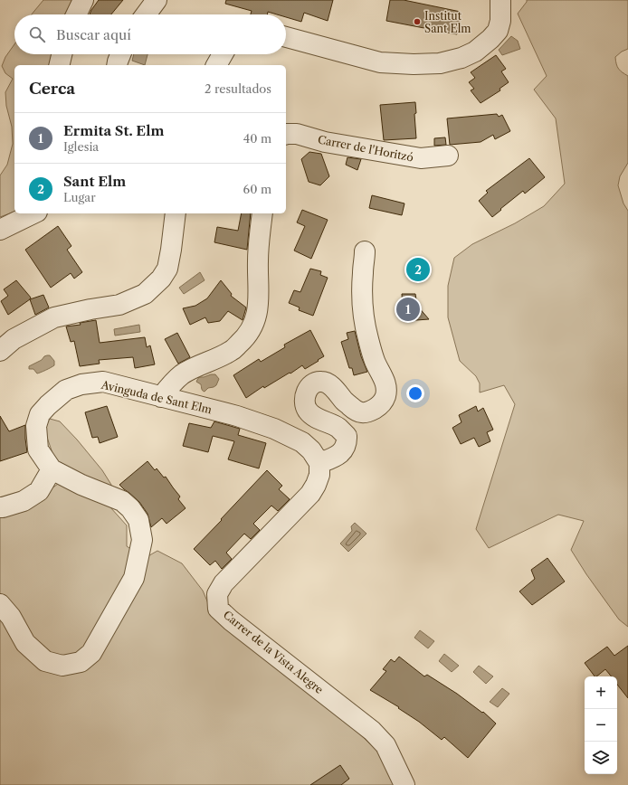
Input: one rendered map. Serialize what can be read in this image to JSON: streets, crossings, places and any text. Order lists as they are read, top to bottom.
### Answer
{
  "streets": {
    "street": ["Carrer de l'Horitzó", "Avinguda de Sant Elm", "Carrer de la Vista Alegre"]
  },
  "crossings": [
    ["Avinguda de Sant Elm", "Carrer de la Vista Alegre"]
  ],
  "places": ["Institut Sant Elm"],
  "page": {
    "search": "Buscar aquí",
    "heading": ["Cerca", "2 resultados"],
    "list": [
      {
        "mark": "1",
        "name": "Ermita St. Elm",
        "note": "Iglesia",
        "value": "40 m"
      },
      {
        "mark": "2",
        "name": "Sant Elm",
        "note": "Lugar",
        "value": "60 m"
      }
    ],
    "pins": ["2", "1"],
    "map_buttons": ["+", "−"]
  }
}
